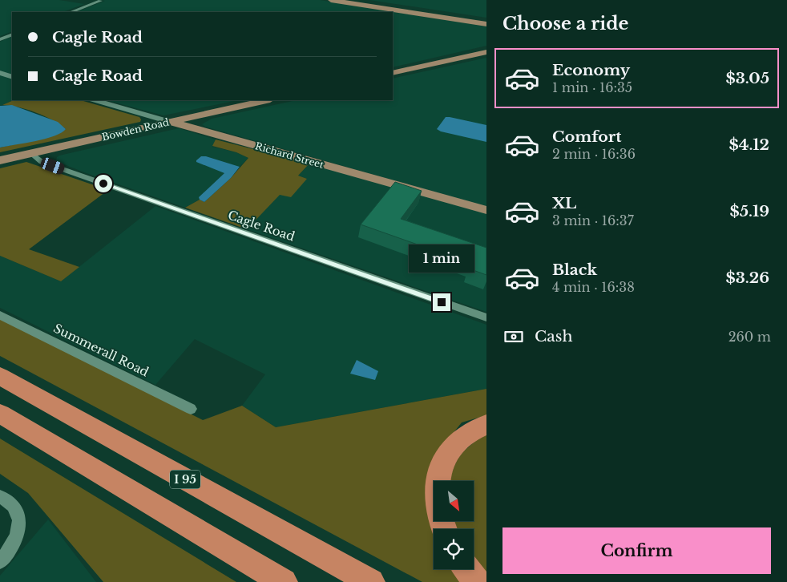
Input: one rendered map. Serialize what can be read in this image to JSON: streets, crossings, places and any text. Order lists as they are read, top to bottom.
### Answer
{
  "streets": {
    "highway": ["I 95"],
    "main road": ["Bowden Road", "Richard Street"],
    "street": ["Cagle Road", "Summerall Road"]
  },
  "crossings": [
    ["Bowden Road", "Richard Street"],
    ["Bowden Road", "Cagle Road"]
  ],
  "north": "bottom right",
  "page": {
    "heading": "Choose a ride",
    "banner": ["Cagle Road", "Cagle Road"],
    "list": [
      {
        "name": "Economy",
        "note": "1 min · 16:35",
        "value": "$3.05"
      },
      {
        "name": "Comfort",
        "note": "2 min · 16:36",
        "value": "$4.12"
      },
      {
        "name": "XL",
        "note": "3 min · 16:37",
        "value": "$5.19"
      },
      {
        "name": "Black",
        "note": "4 min · 16:38",
        "value": "$3.26"
      }
    ],
    "bubble": "1 min",
    "pay": ["Cash", "260 m"],
    "buttons": "Confirm"
  }
}
